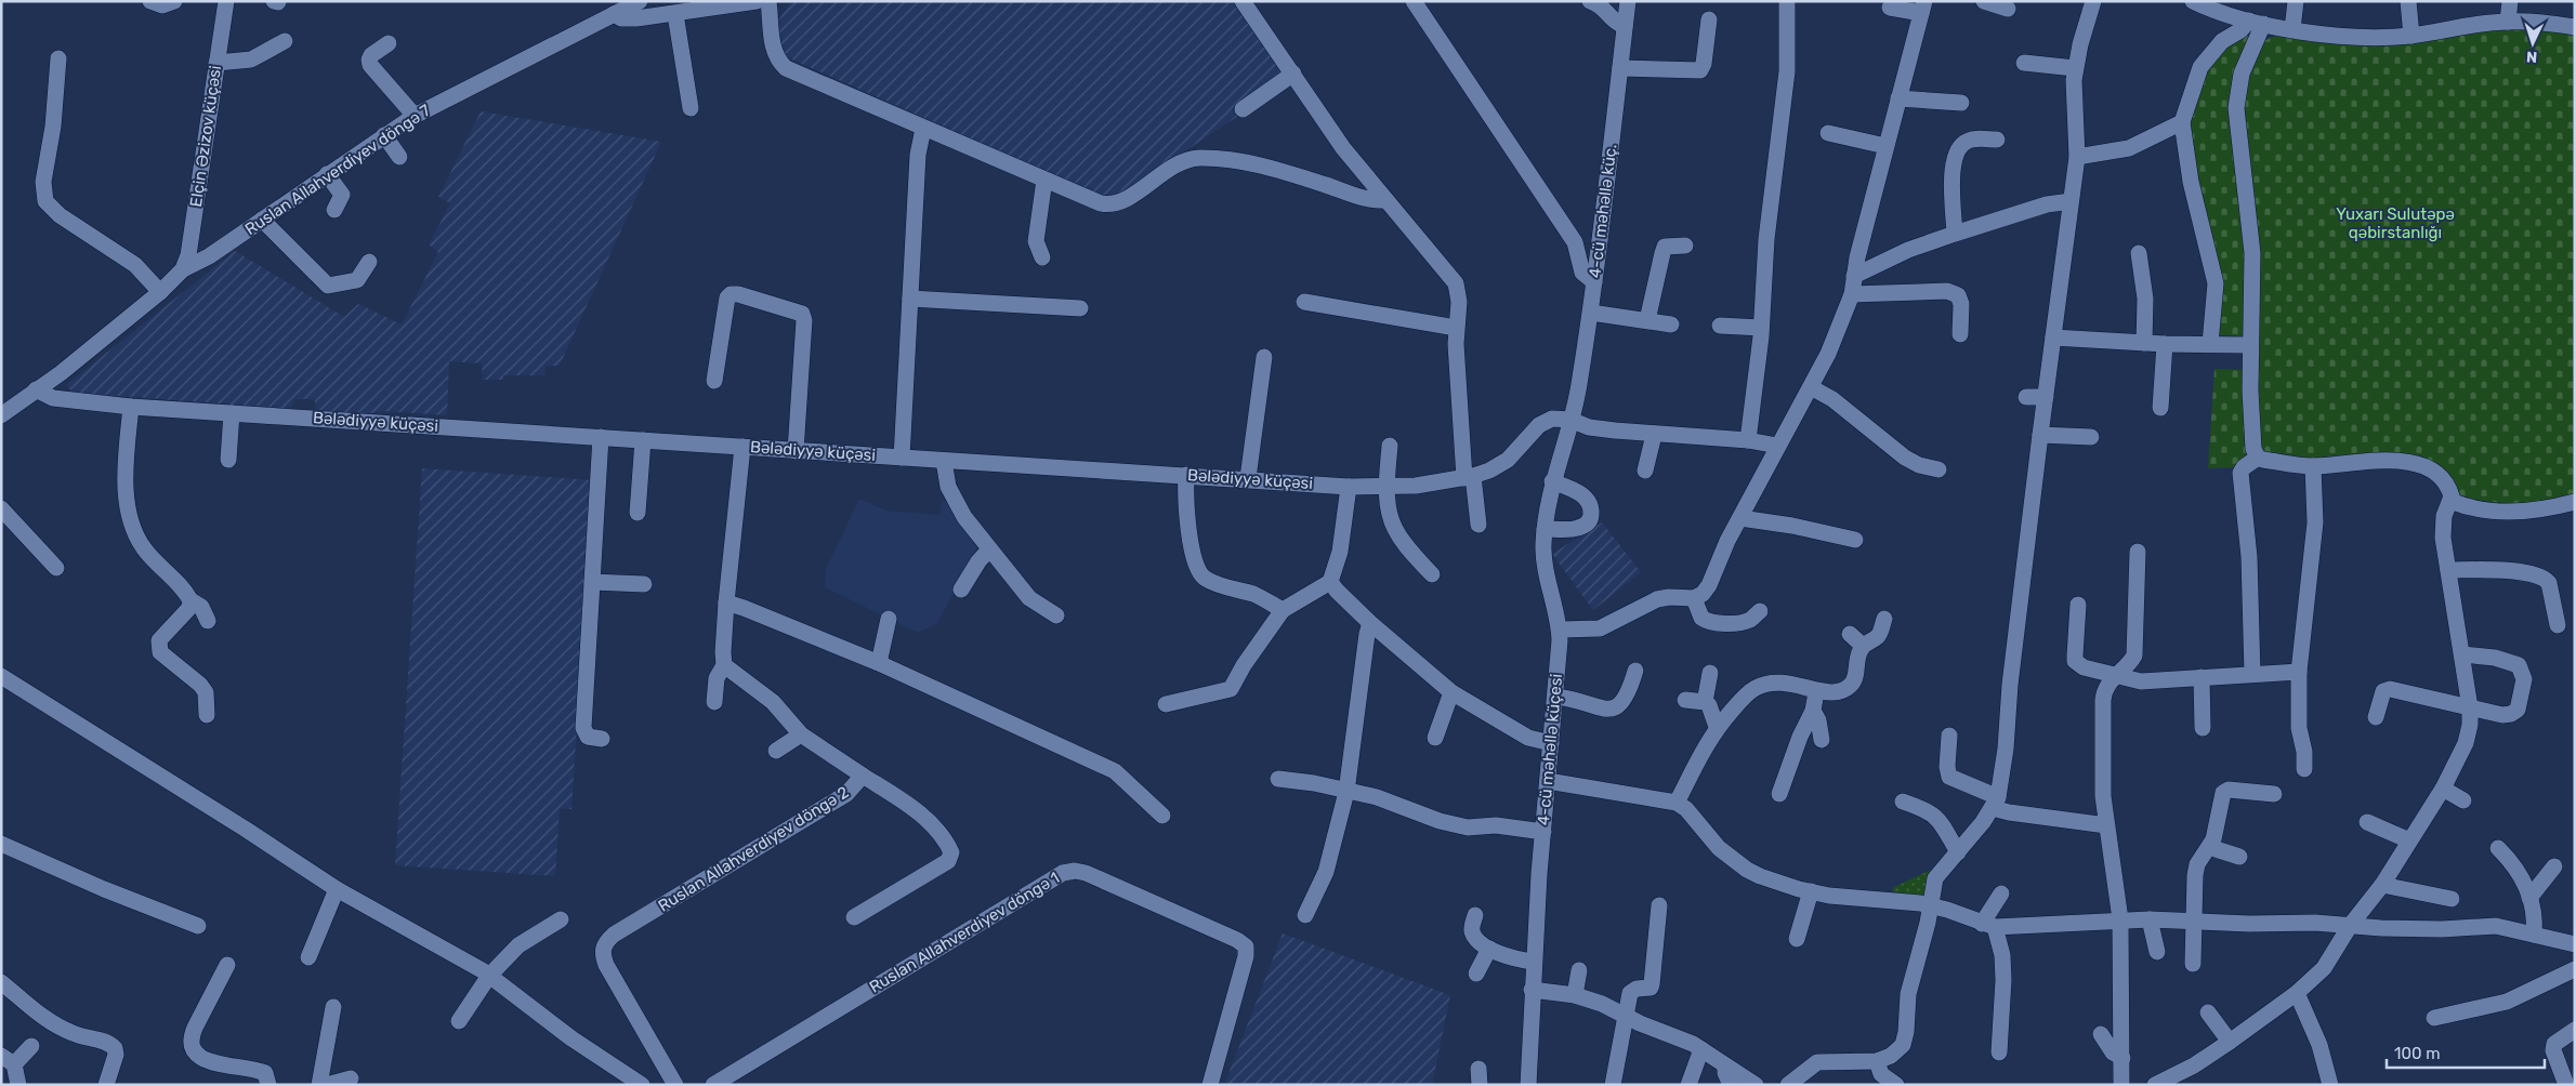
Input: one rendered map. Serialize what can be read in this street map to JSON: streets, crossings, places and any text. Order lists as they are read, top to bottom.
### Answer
{
  "streets": {
    "street": [
      "Elçin Əzizov küçəsi",
      "Ruslan Allahverdiyev döngə 7",
      "4-cü məhəllə küç.",
      "Bələdiyyə küçəsi",
      "4-cü məhəllə küçesi",
      "Ruslan Allahverdiyev döngə 2",
      "Ruslan Allahverdiyev döngə 1"
    ]
  },
  "crossings": [
    ["Elçin Əzizov küçəsi", "Ruslan Allahverdiyev döngə 7"],
    ["4-cü məhəllə küç.", "Bələdiyyə küçəsi"],
    ["4-cü məhəllə küç.", "4-cü məhəllə küçesi"],
    ["Bələdiyyə küçəsi", "4-cü məhəllə küçesi"]
  ],
  "parks": ["Yuxarı Sulutəpə qəbirstanlığı"],
  "scale_bar": "100 m",
  "north": "bottom"
}
